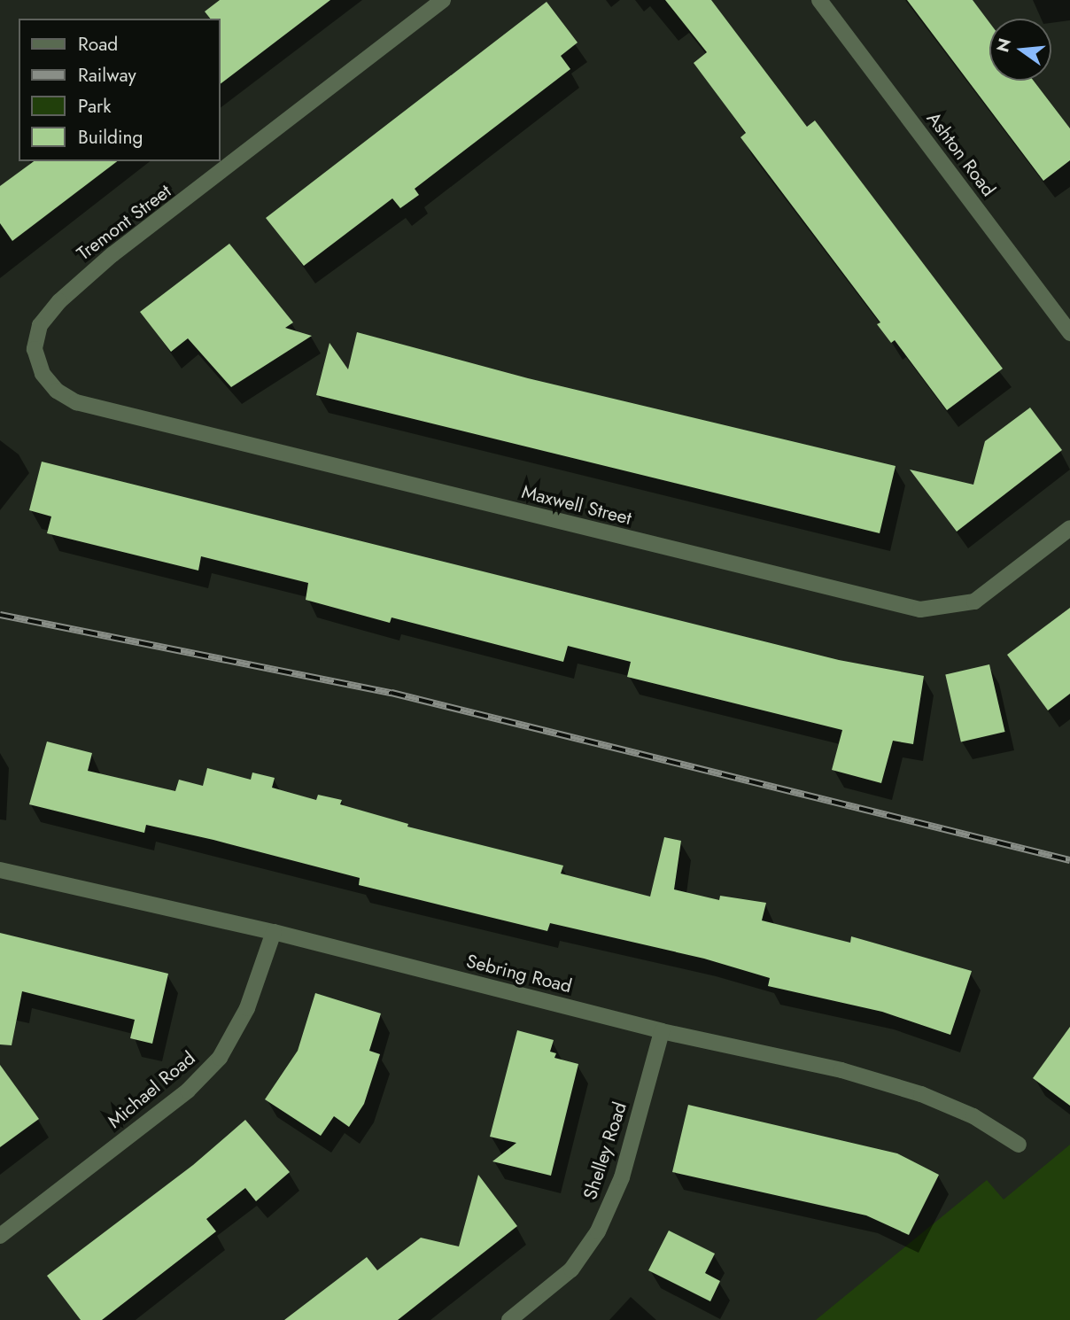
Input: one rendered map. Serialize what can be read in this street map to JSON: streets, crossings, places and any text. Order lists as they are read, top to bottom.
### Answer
{
  "streets": {
    "street": [
      "Ashton Road",
      "Tremont Street",
      "Maxwell Street",
      "Sebring Road",
      "Michael Road",
      "Shelley Road"
    ]
  },
  "crossings": [
    ["Tremont Street", "Maxwell Street"],
    ["Sebring Road", "Michael Road"],
    ["Sebring Road", "Shelley Road"]
  ],
  "legend": [
    "Road",
    "Railway",
    "Park",
    "Building"
  ],
  "north": "left"
}
